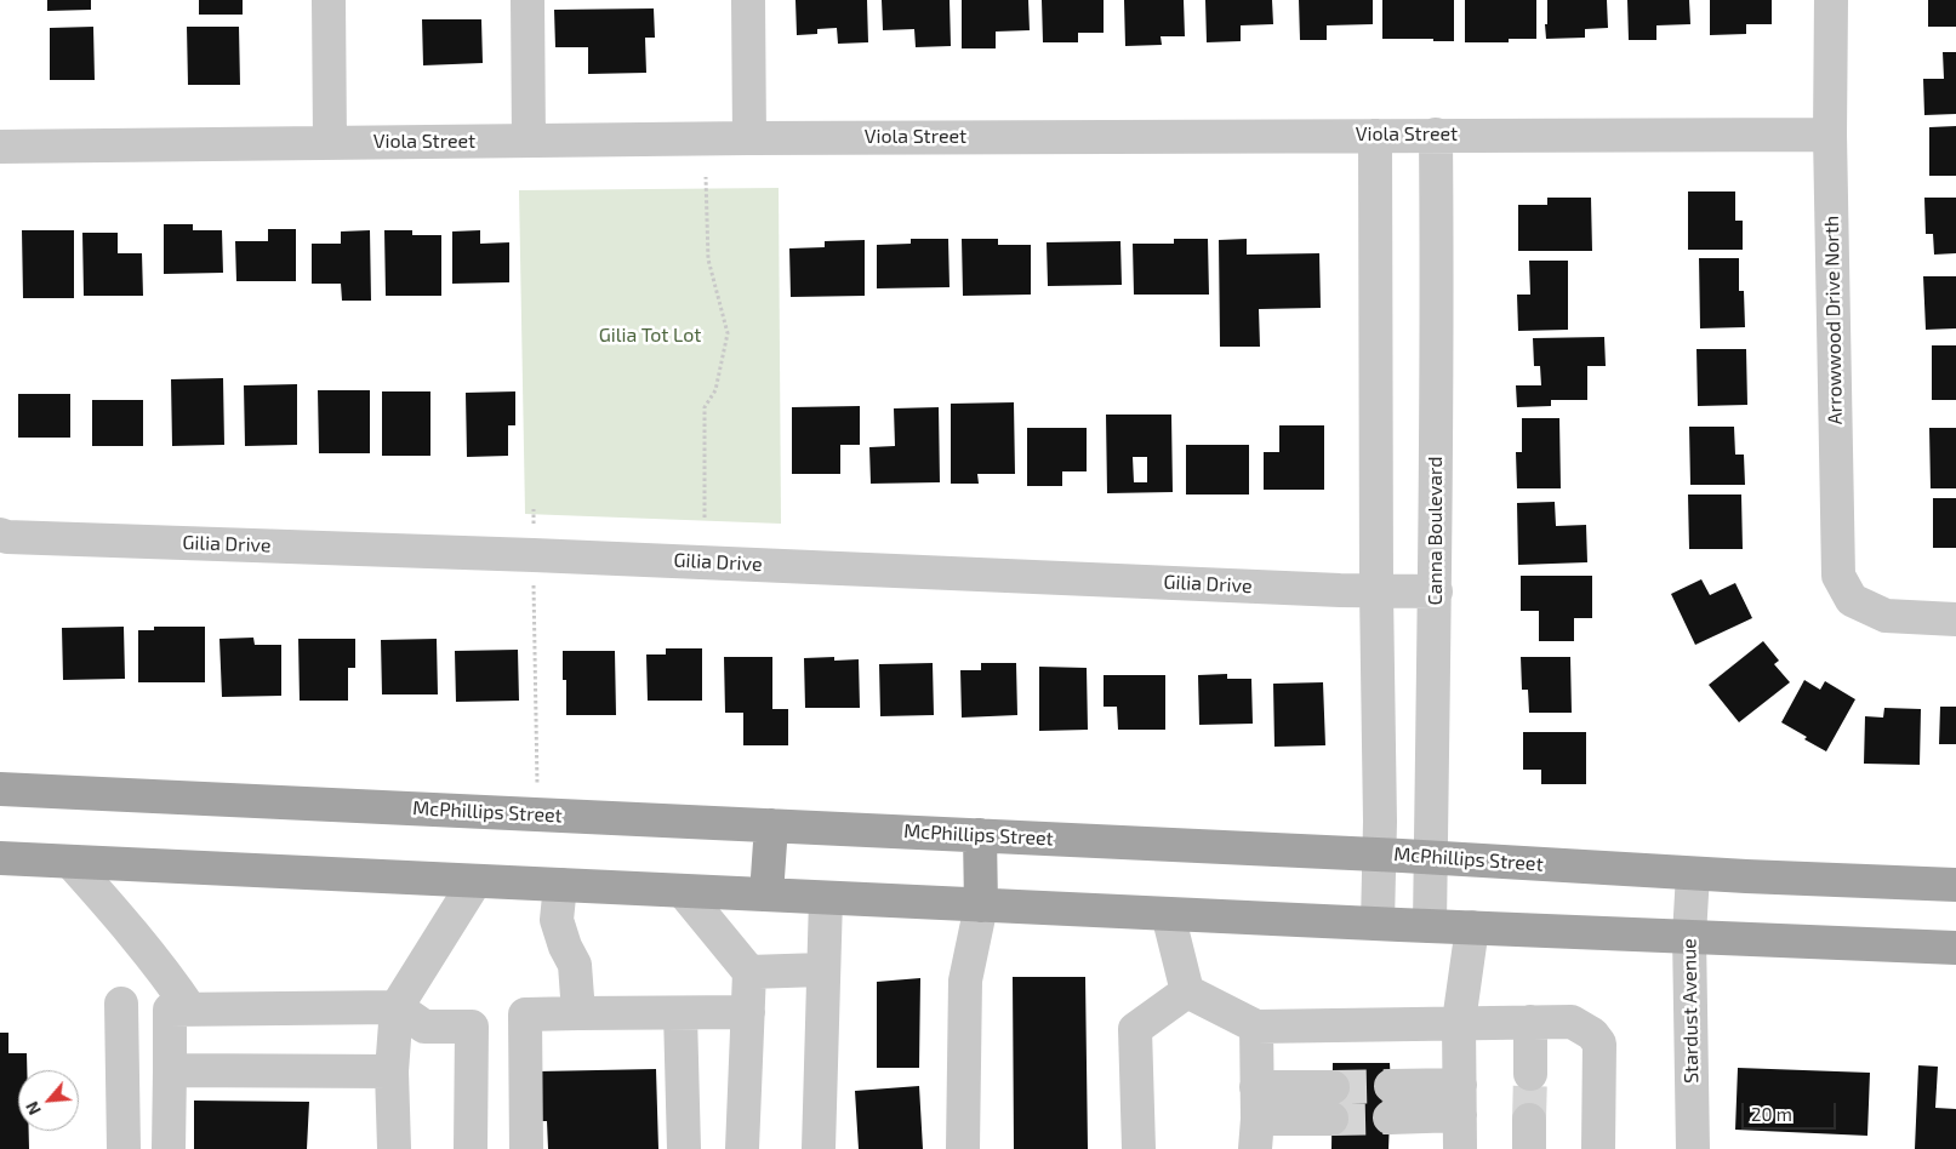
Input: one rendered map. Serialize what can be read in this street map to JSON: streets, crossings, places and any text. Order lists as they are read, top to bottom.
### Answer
{
  "streets": {
    "main road": ["McPhillips Street"],
    "street": [
      "Viola Street",
      "Arrowwood Drive North",
      "Canna Boulevard",
      "Gilia Drive",
      "Stardust Avenue"
    ]
  },
  "crossings": [
    ["Viola Street", "Arrowwood Drive North"],
    ["Viola Street", "Canna Boulevard"],
    ["Canna Boulevard", "Gilia Drive"],
    ["Canna Boulevard", "McPhillips Street"],
    ["McPhillips Street", "Stardust Avenue"]
  ],
  "parks": ["Gilia Tot Lot"],
  "scale_bar": "20 m",
  "north": "bottom left"
}
